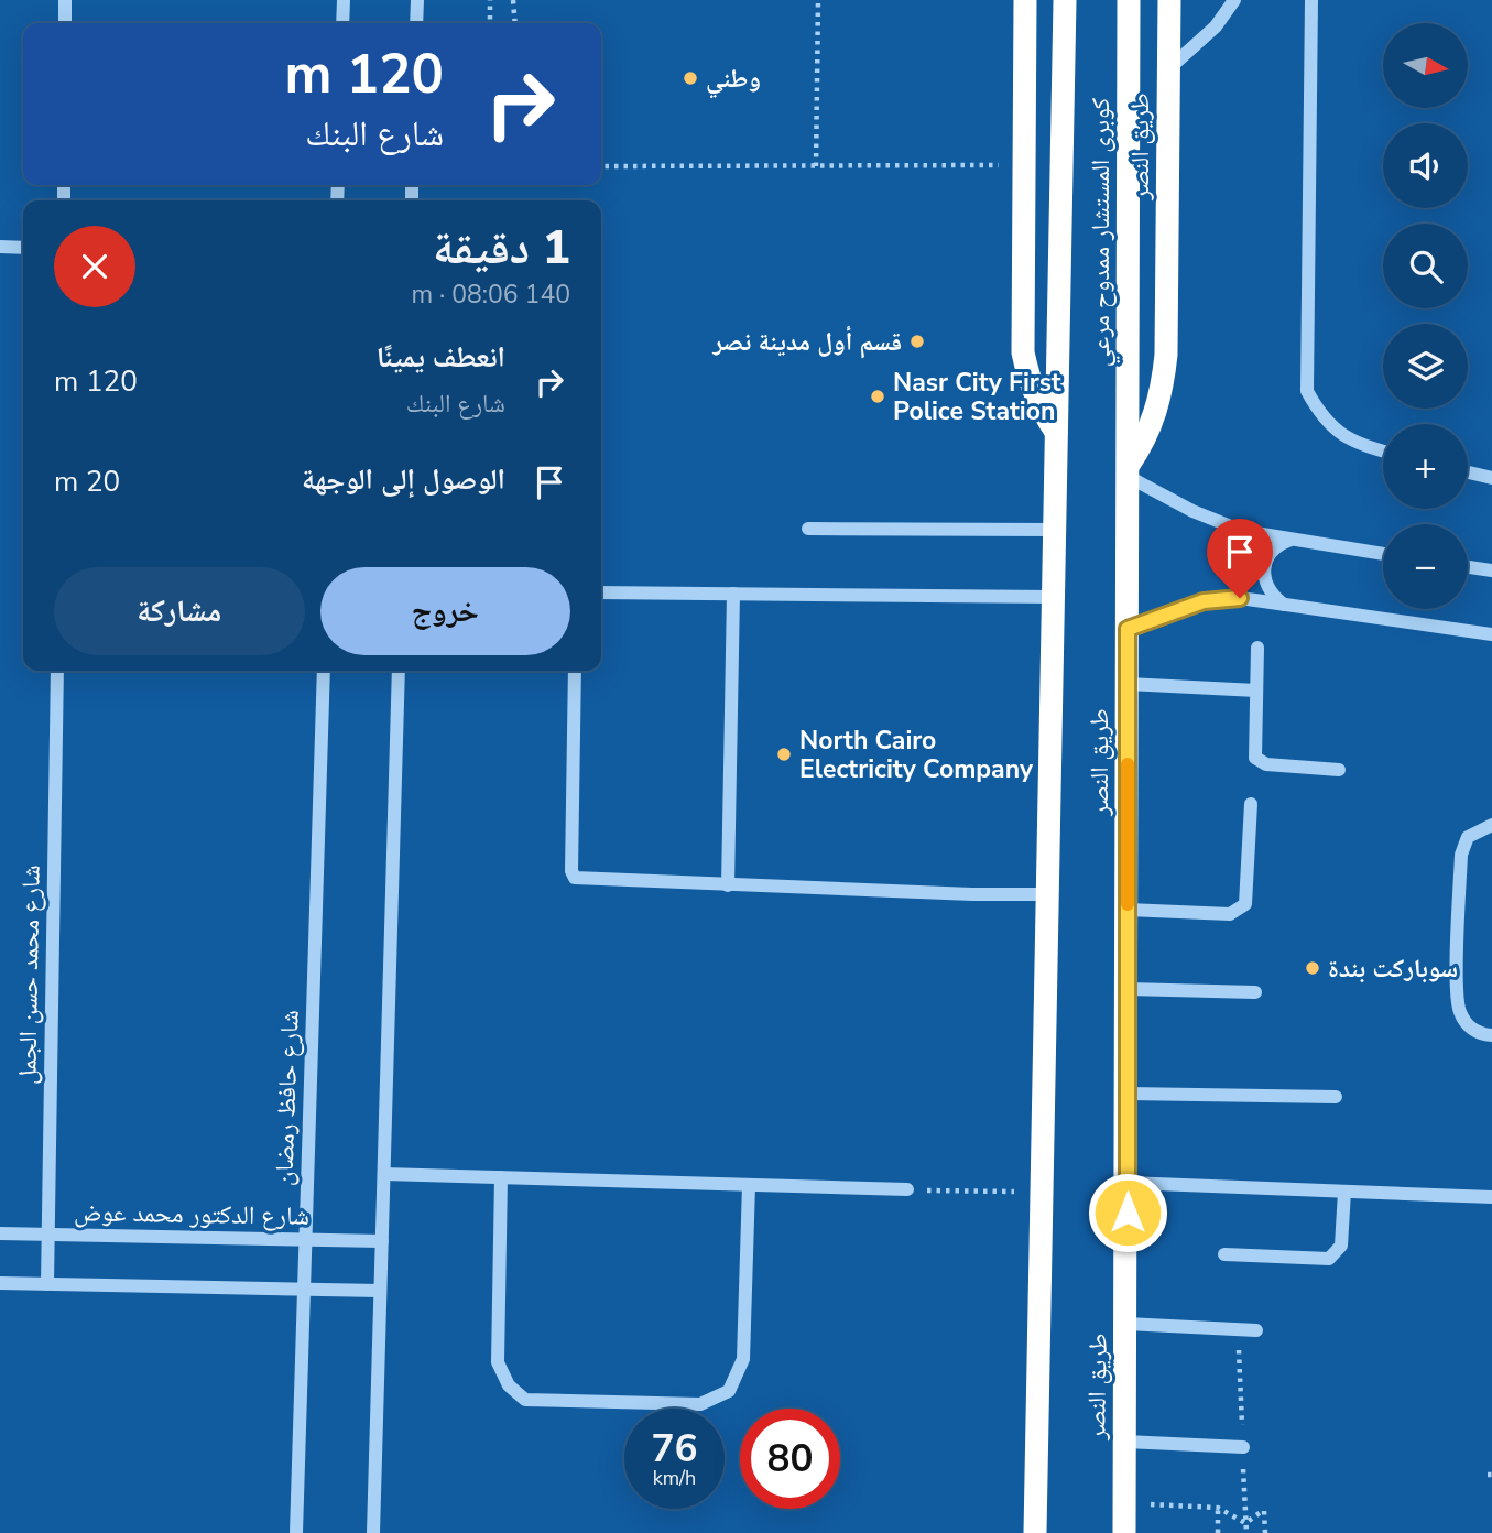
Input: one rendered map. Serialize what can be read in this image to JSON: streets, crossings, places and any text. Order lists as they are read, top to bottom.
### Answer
{
  "streets": {
    "highway": ["طريق النصر", "كوبرى المستشار ممدوح مرعي"],
    "street": ["شارع محمد حسن الجمل", "شارع حافظ رمضان", "شارع الدكتور محمد عوض"]
  },
  "crossings": [
    ["طريق النصر", "كوبرى المستشار ممدوح مرعي"],
    ["شارع محمد حسن الجمل", "شارع الدكتور محمد عوض"],
    ["شارع حافظ رمضان", "شارع الدكتور محمد عوض"]
  ],
  "places": [
    "وطني",
    "قسم أول مدينة نصر",
    "Nasr City First Police Station",
    "North Cairo Electricity Company",
    "سوباركت بندة"
  ],
  "north": "right",
  "page": {
    "map_buttons": ["+", "−"],
    "turn": ["120 m", "شارع البنك"],
    "heading": ["1 دقيقة", "140 m · 08:06"],
    "list": [
      {
        "name": "انعطف يمينًا",
        "note": "شارع البنك",
        "value": "120 m"
      },
      {
        "name": "الوصول إلى الوجهة",
        "value": "20 m"
      }
    ],
    "buttons": ["خروج", "مشاركة"],
    "speed": "76 km/h",
    "limit": "80"
  }
}
